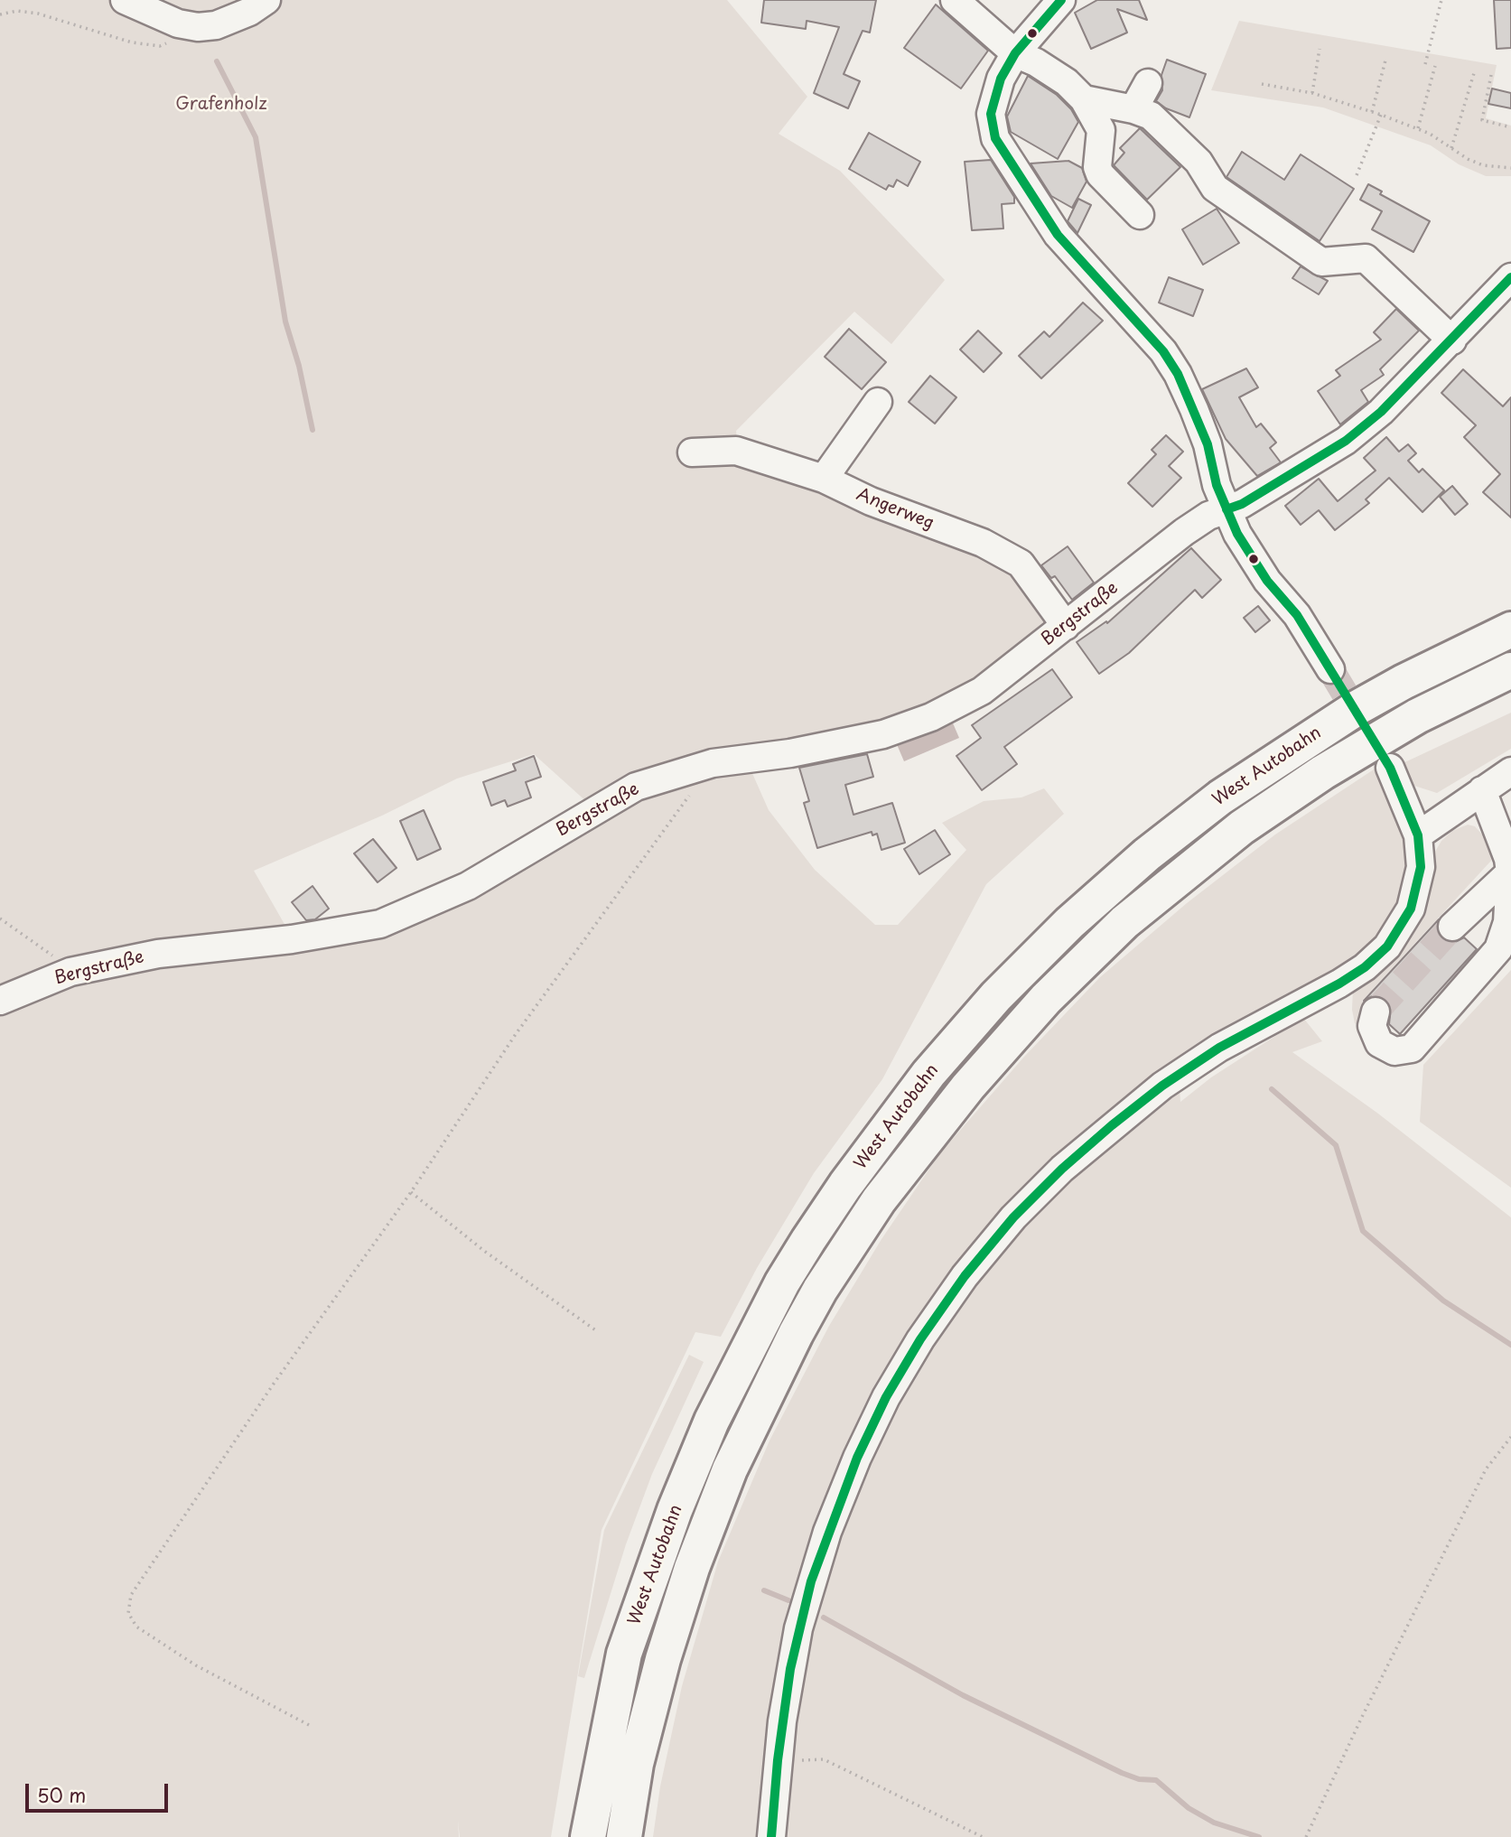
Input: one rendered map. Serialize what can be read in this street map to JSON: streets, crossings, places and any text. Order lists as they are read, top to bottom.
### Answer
{
  "streets": {
    "highway": ["West Autobahn"],
    "street": ["Angerweg", "Bergstraße"]
  },
  "crossings": [
    ["Angerweg", "Bergstraße"]
  ],
  "parks": ["Grafenholz"],
  "scale_bar": "50 m"
}
